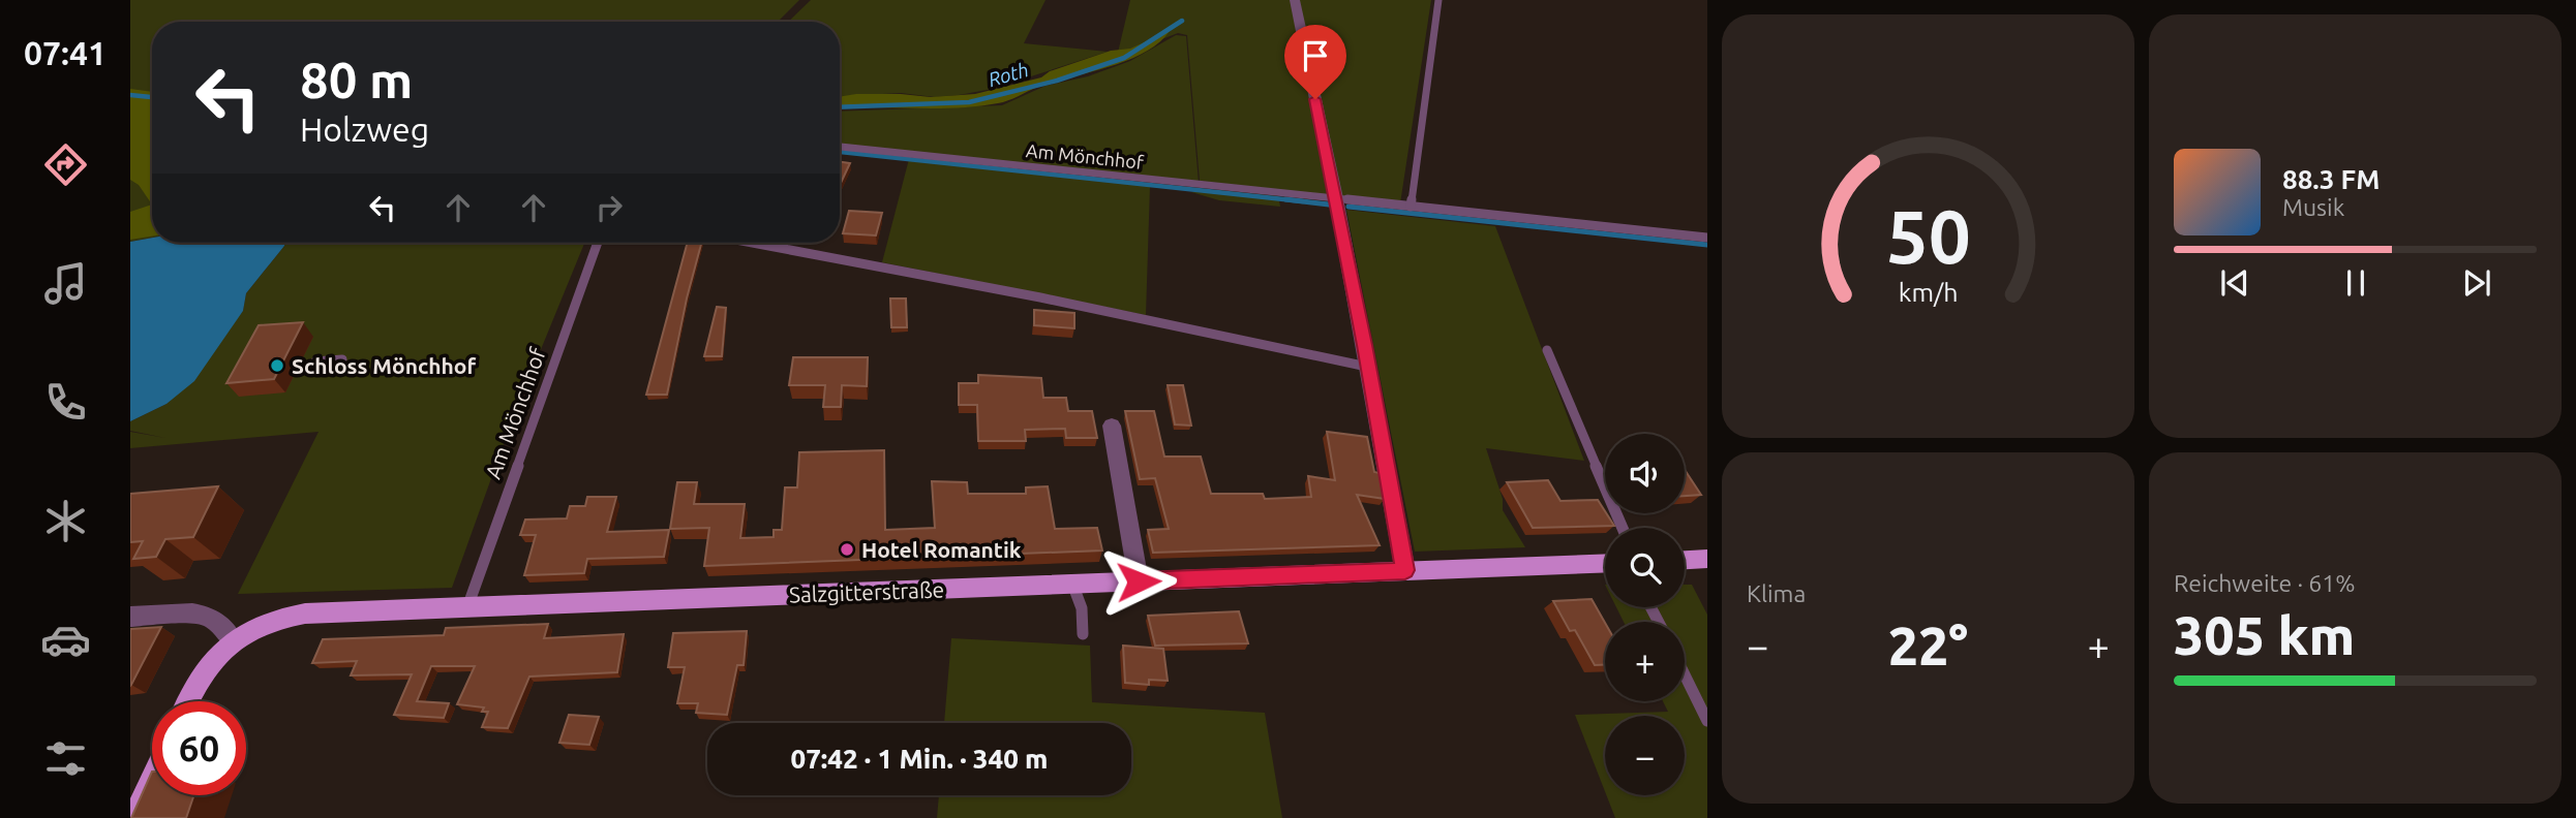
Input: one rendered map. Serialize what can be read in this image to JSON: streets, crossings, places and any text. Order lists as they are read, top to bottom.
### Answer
{
  "streets": {
    "main road": ["Salzgitterstraße"],
    "lane": ["Am Mönchhof"]
  },
  "crossings": [
    ["Am Mönchhof", "Salzgitterstraße"]
  ],
  "water": ["Roth"],
  "places": ["Schloss Mönchhof", "Hotel Romantik"],
  "page": {
    "tabs": "07:41",
    "turn": ["80 m", "Holzweg"],
    "song": ["88.3 FM", "Musik"],
    "map_buttons": ["+", "−"],
    "tile": [
      "Klima",
      ["Reichweite · 61%", "305 km"]
    ],
    "heat": ["−", "22°", "+"],
    "limit": "60",
    "trip": "07:42 · 1 Min. · 340 m",
    "gauge": ["50", "km/h"]
  }
}
